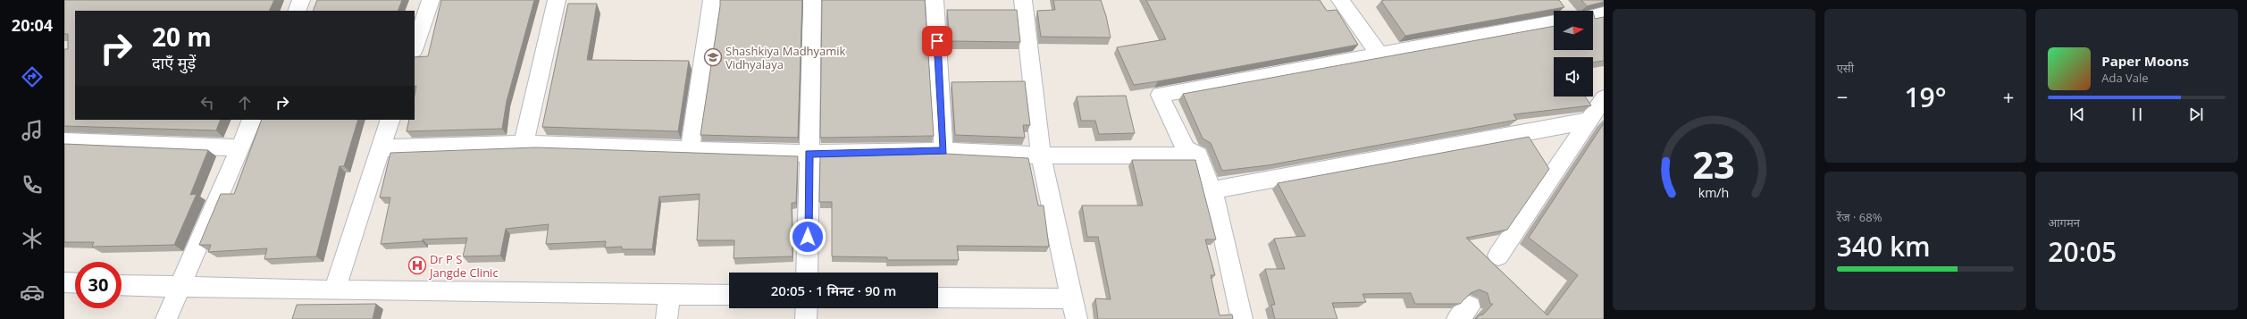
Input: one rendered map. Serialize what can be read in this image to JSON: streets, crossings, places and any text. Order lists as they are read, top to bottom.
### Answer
{
  "places": {
    "school or university": ["Shashkiya Madhyamik Vidhyalaya"],
    "hospital": ["Dr P S Jangde Clinic"]
  },
  "north": "right",
  "page": {
    "tabs": "20:04",
    "tile": [
      "एसी",
      ["रेंज · 68%", "340 km"],
      ["आगमन", "20:05"]
    ],
    "turn": ["20 m", "दाएँ मुड़ें"],
    "song": ["Paper Moons", "Ada Vale"],
    "heat": ["−", "19°", "+"],
    "limit": "30",
    "trip": "20:05 · 1 मिनट · 90 m",
    "gauge": ["23", "km/h"]
  }
}
